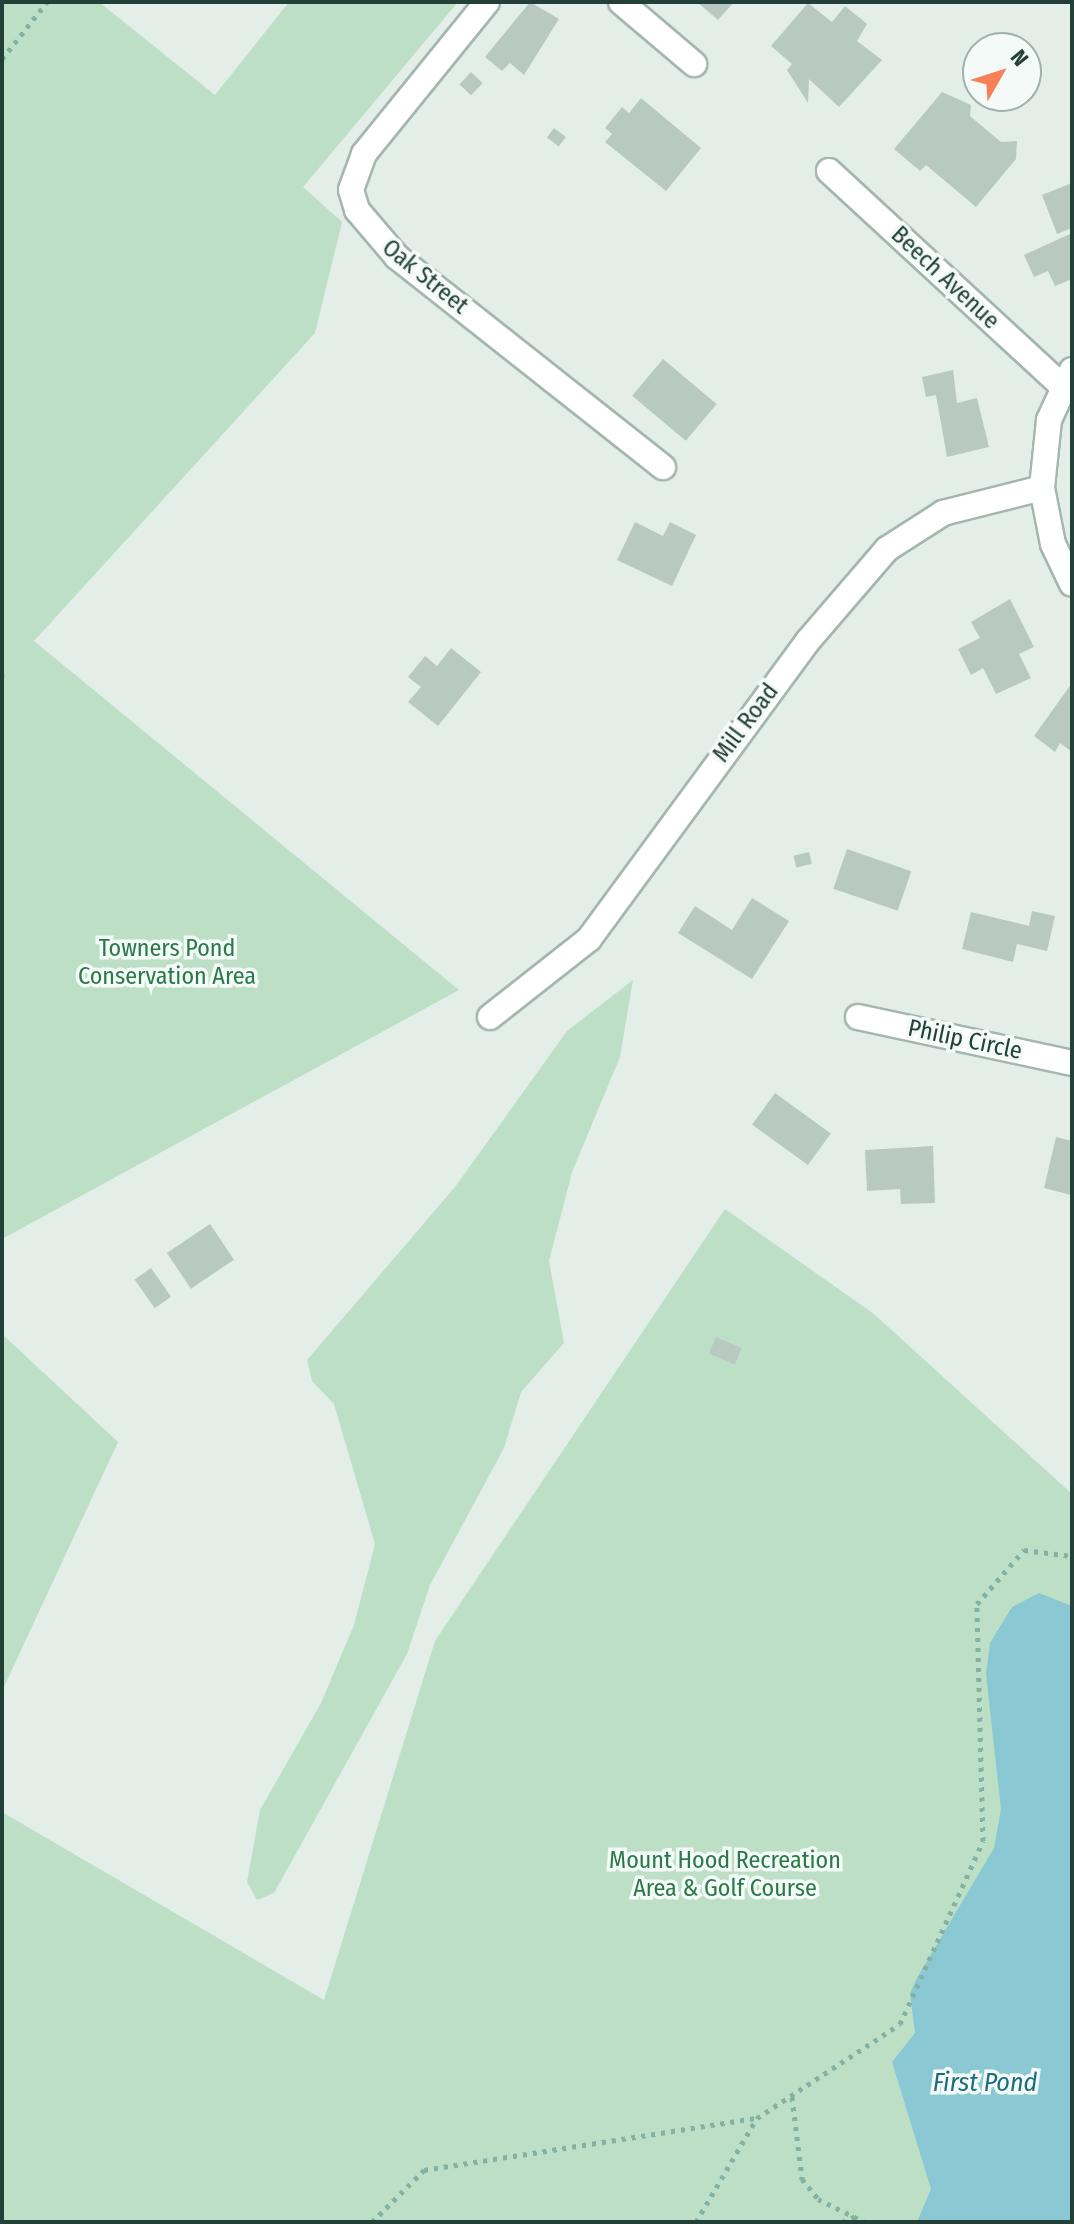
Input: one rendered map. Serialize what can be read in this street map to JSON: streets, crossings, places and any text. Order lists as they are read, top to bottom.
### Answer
{
  "streets": {
    "street": [
      "Oak Street",
      "Beech Avenue",
      "Mill Road",
      "Philip Circle"
    ]
  },
  "water": ["First Pond"],
  "parks": ["Towners Pond Conservation Area", "Mount Hood Recreation Area & Golf Course"],
  "north": "top right"
}
